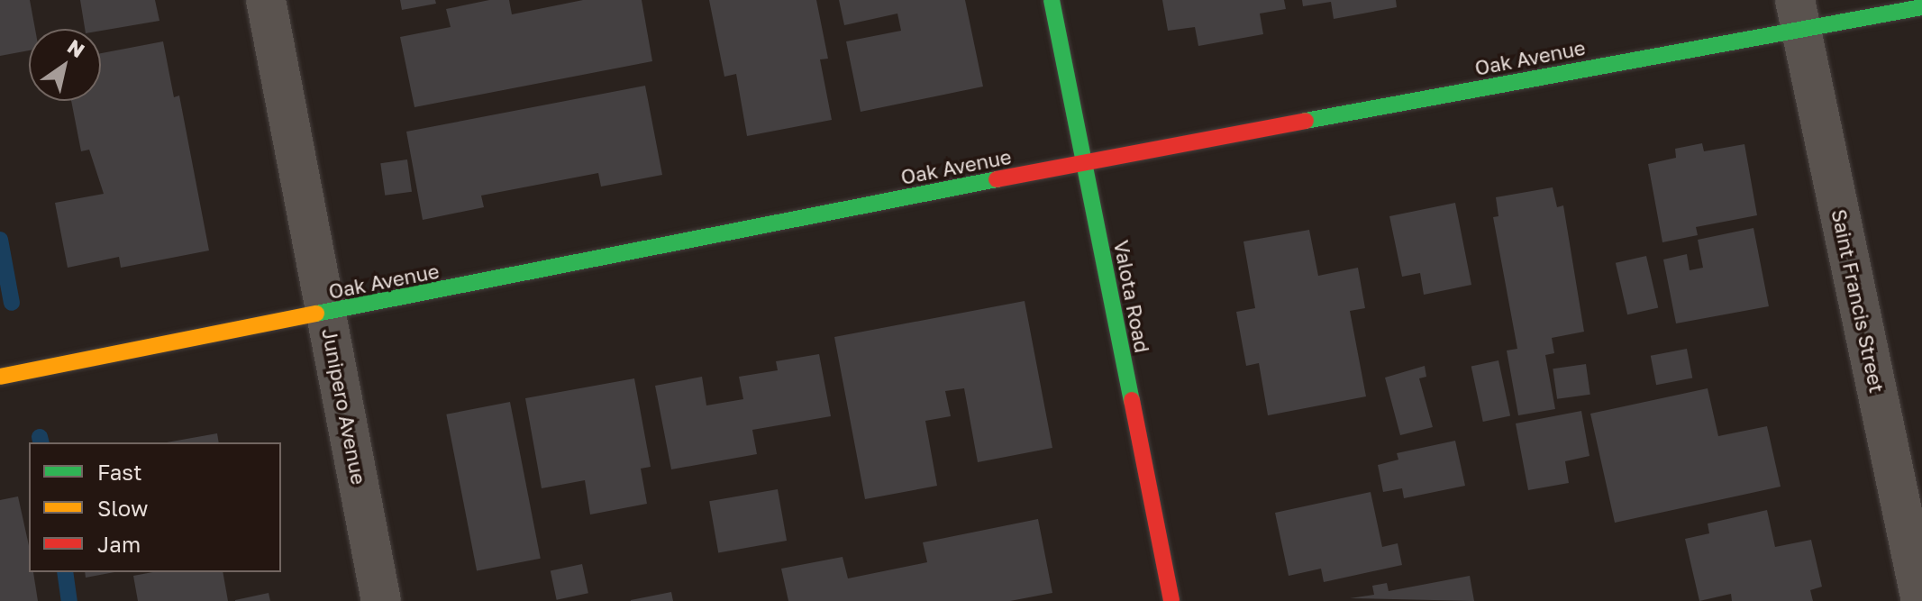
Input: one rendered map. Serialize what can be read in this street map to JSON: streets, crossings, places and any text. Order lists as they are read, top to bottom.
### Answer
{
  "streets": {
    "street": [
      "Oak Avenue",
      "Valota Road",
      "Saint Francis Street",
      "Junipero Avenue"
    ]
  },
  "crossings": [
    ["Oak Avenue", "Valota Road"],
    ["Oak Avenue", "Saint Francis Street"],
    ["Oak Avenue", "Junipero Avenue"]
  ],
  "legend": ["Fast", "Slow", "Jam"],
  "north": "top right"
}
